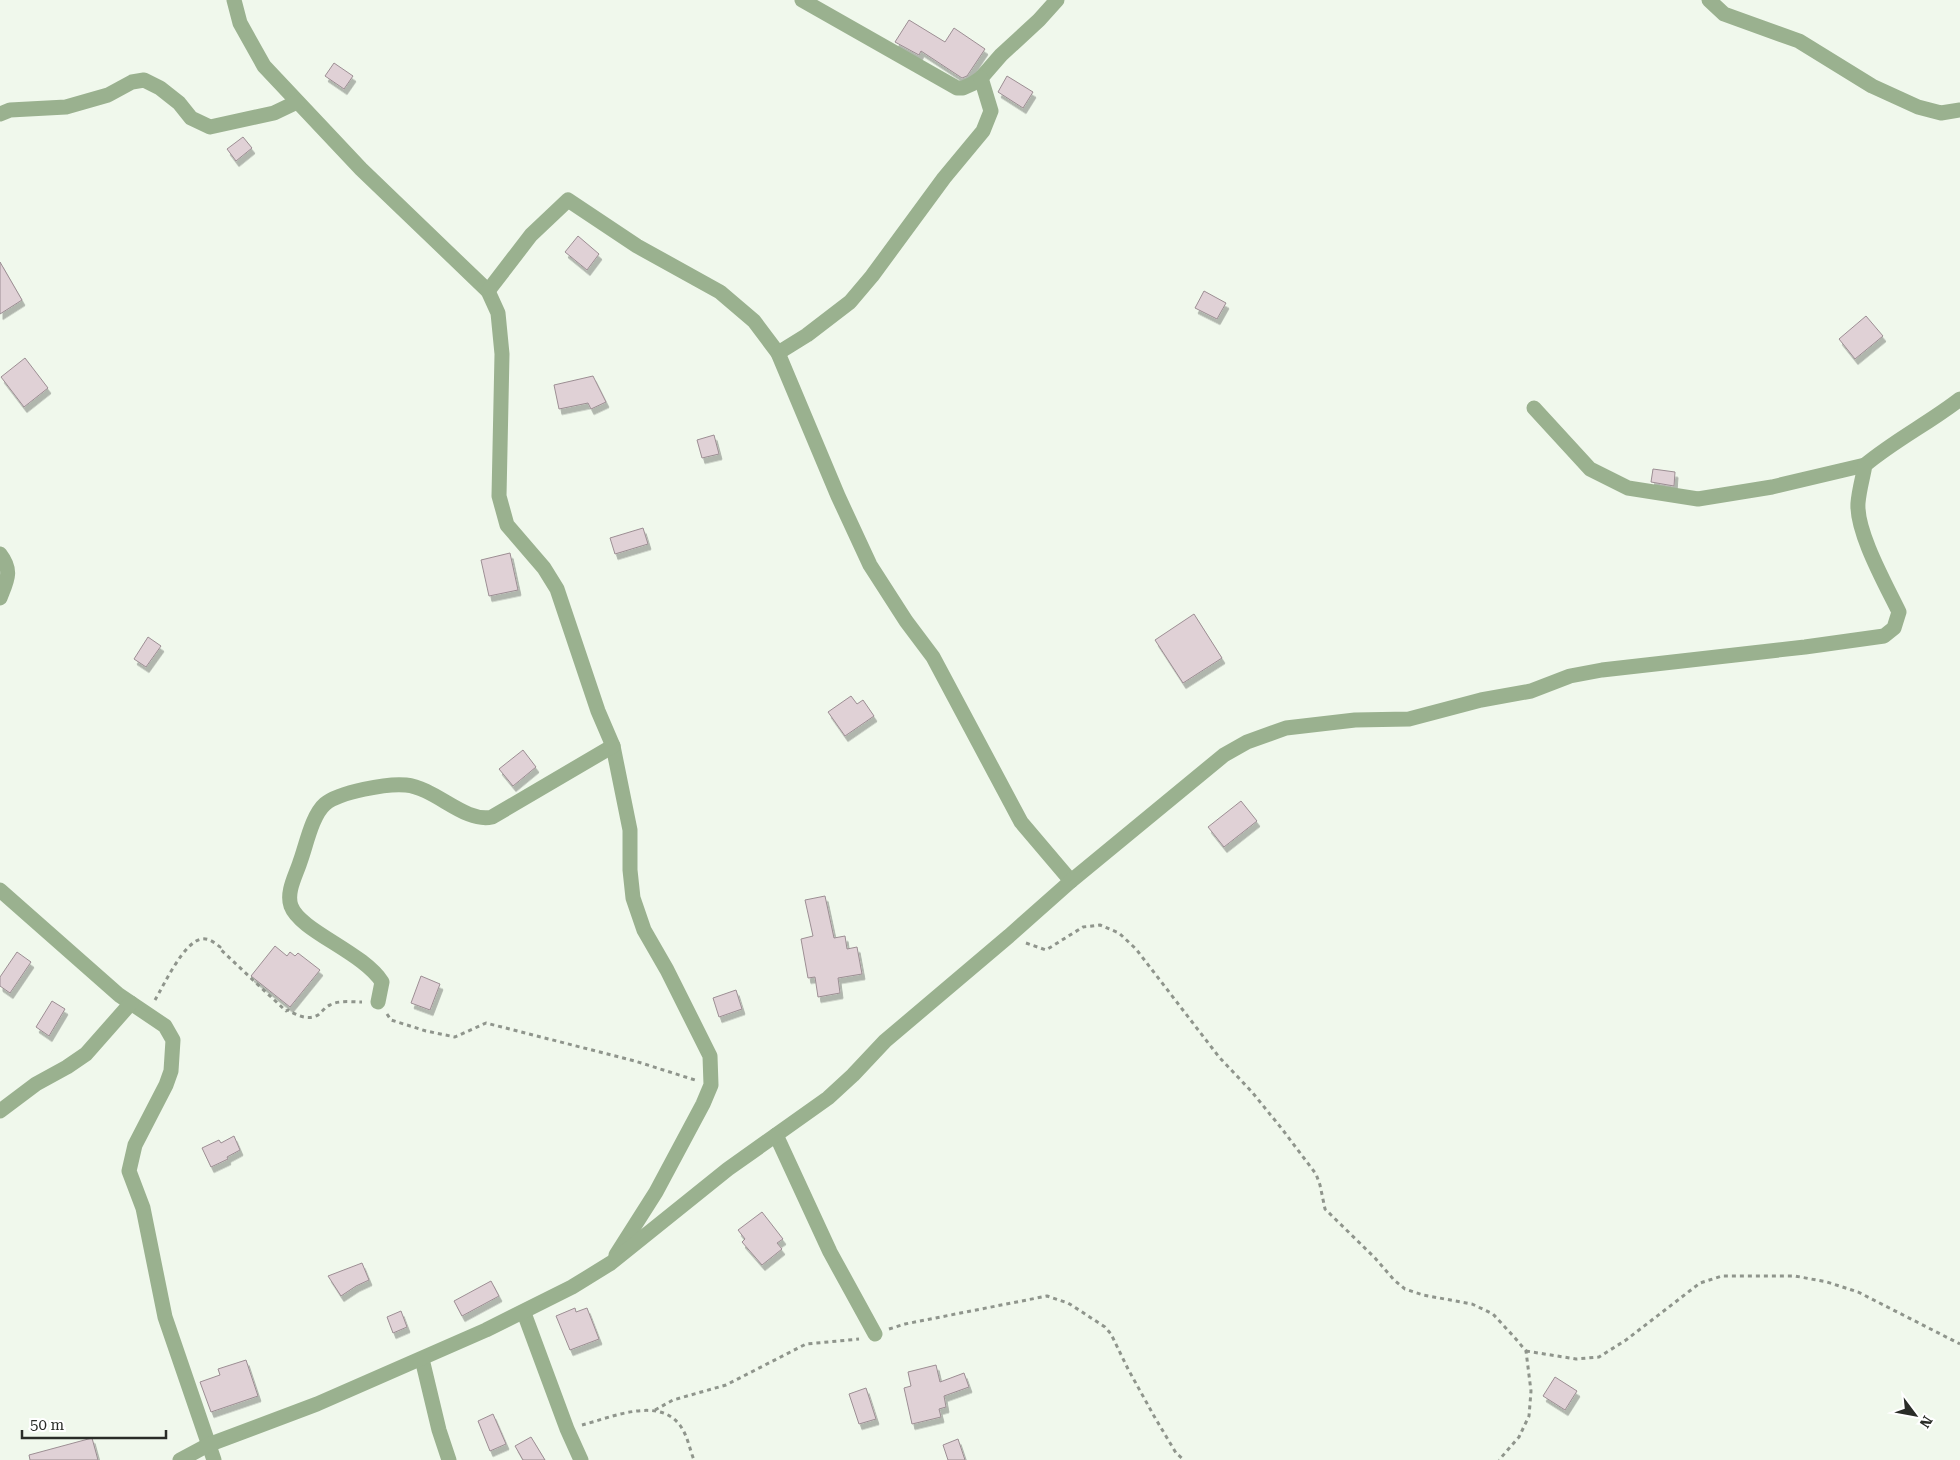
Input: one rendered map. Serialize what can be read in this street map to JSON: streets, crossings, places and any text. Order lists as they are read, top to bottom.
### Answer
{
  "scale_bar": "50 m",
  "north": "bottom right"
}
